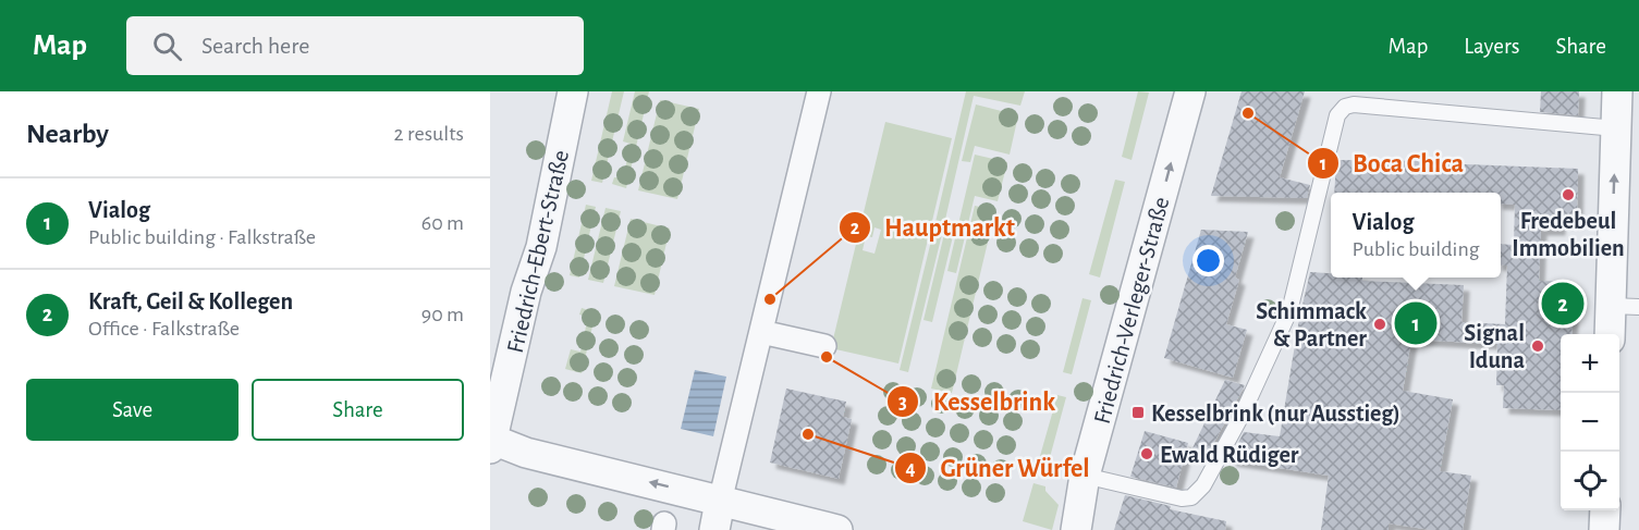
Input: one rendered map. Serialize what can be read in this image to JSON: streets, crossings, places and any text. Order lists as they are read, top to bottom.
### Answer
{
  "streets": {
    "street": ["Friedrich-Ebert-Straße", "Friedrich-Verleger-Straße"]
  },
  "one_way": ["Friedrich-Verleger-Straße"],
  "places": {
    "other": [
      "Boca Chica",
      "Fredebeul Immobilien",
      "Hauptmarkt",
      "Schimmack & Partner",
      "Signal Iduna",
      "Kesselbrink",
      "Grüner Würfel",
      "Ewald Rüdiger"
    ],
    "transit": ["Kesselbrink (nur Ausstieg)"]
  },
  "page": {
    "header": "Map",
    "search": "Search here",
    "nav": ["Map", "Layers", "Share"],
    "heading": ["Nearby", "2 results"],
    "list": [
      {
        "mark": "1",
        "name": "Vialog",
        "note": "Public building · Falkstraße",
        "value": "60 m"
      },
      {
        "mark": "2",
        "name": "Kraft, Geil & Kollegen",
        "note": "Office · Falkstraße",
        "value": "90 m"
      }
    ],
    "popup": ["Vialog", "Public building"],
    "pins": ["2", "1"],
    "map_buttons": ["+", "−"],
    "buttons": ["Save", "Share"]
  }
}
